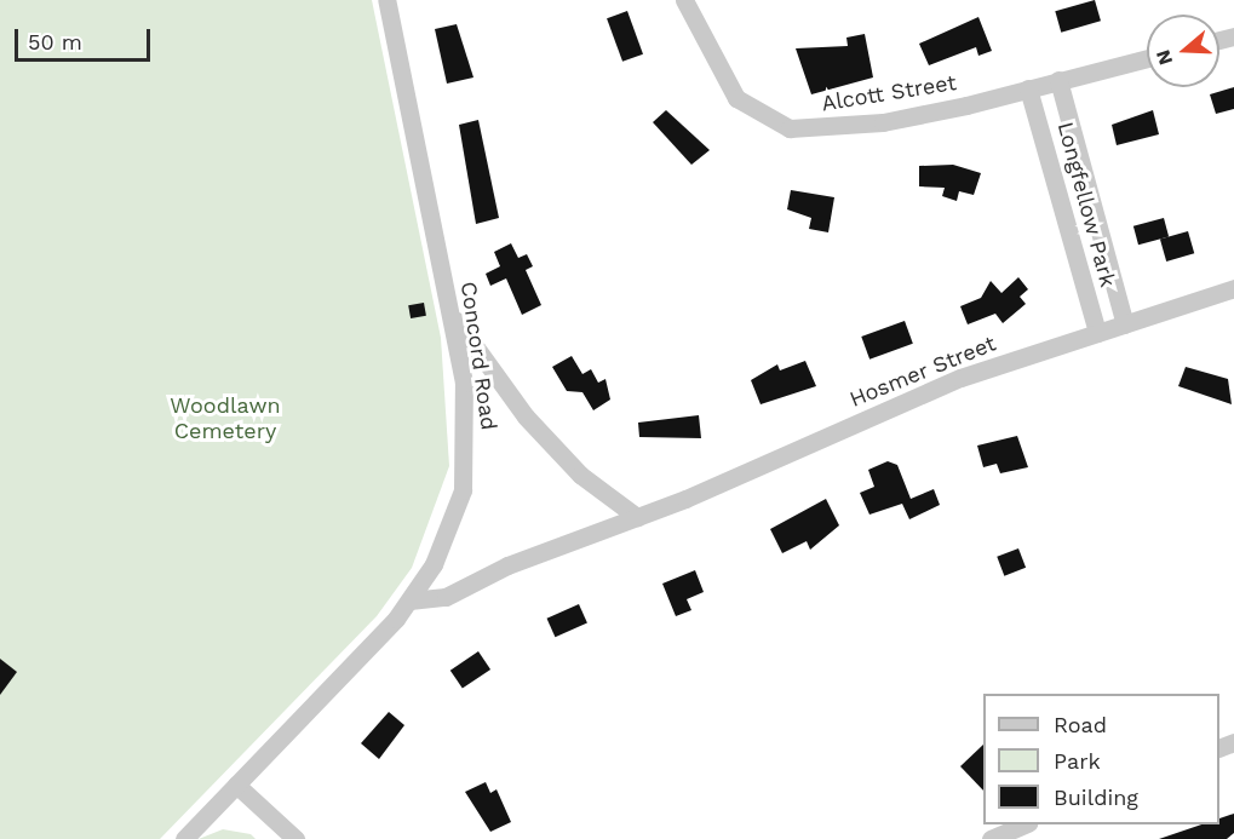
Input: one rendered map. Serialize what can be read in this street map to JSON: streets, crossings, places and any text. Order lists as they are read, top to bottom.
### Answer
{
  "streets": {
    "street": [
      "Alcott Street",
      "Longfellow Park",
      "Concord Road",
      "Hosmer Street"
    ]
  },
  "crossings": [
    ["Alcott Street", "Longfellow Park"],
    ["Longfellow Park", "Hosmer Street"],
    ["Concord Road", "Hosmer Street"]
  ],
  "parks": ["Woodlawn Cemetery"],
  "legend": ["Road", "Park", "Building"],
  "scale_bar": "50 m",
  "north": "left"
}
